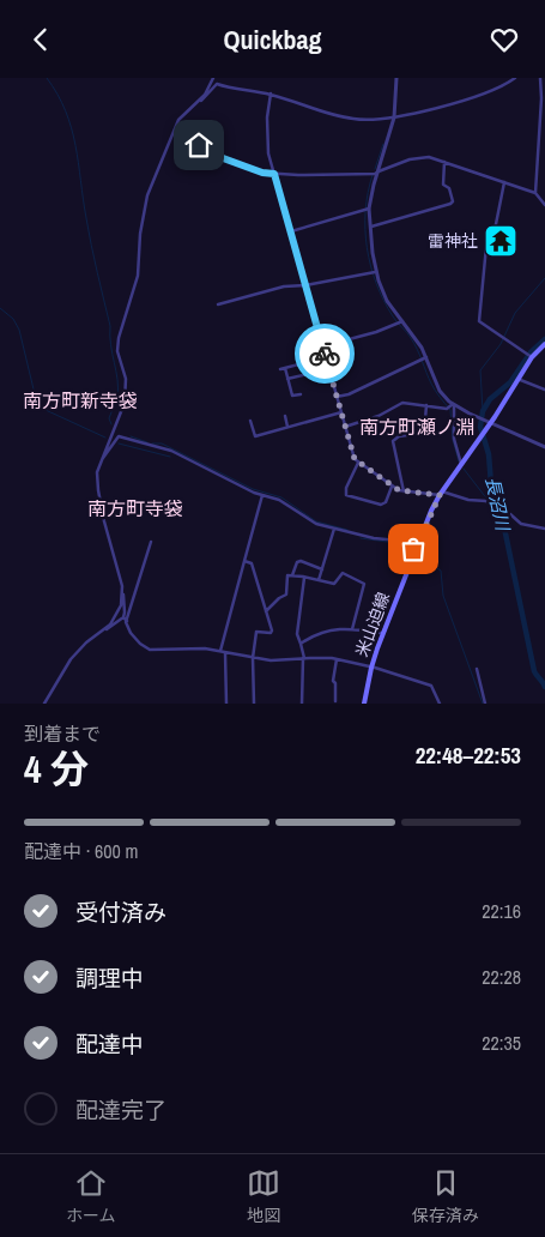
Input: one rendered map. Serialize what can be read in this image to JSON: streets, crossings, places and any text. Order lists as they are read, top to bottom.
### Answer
{
  "streets": {
    "main road": ["米山迫線"]
  },
  "districts": ["南方町新寺袋", "南方町瀬ノ淵", "南方町寺袋"],
  "water": ["長沼川"],
  "places": {
    "temple": ["雷神社"]
  },
  "page": {
    "header": "Quickbag",
    "heading": ["4 分", "到着まで", "22:48–22:53"],
    "bar": "配達中 · 600 m",
    "list": [
      ["受付済み", "22:16"],
      ["調理中", "22:28"],
      ["配達中", "22:35"],
      "配達完了"
    ],
    "tabs": ["ホーム", "地図", "保存済み"]
  }
}
